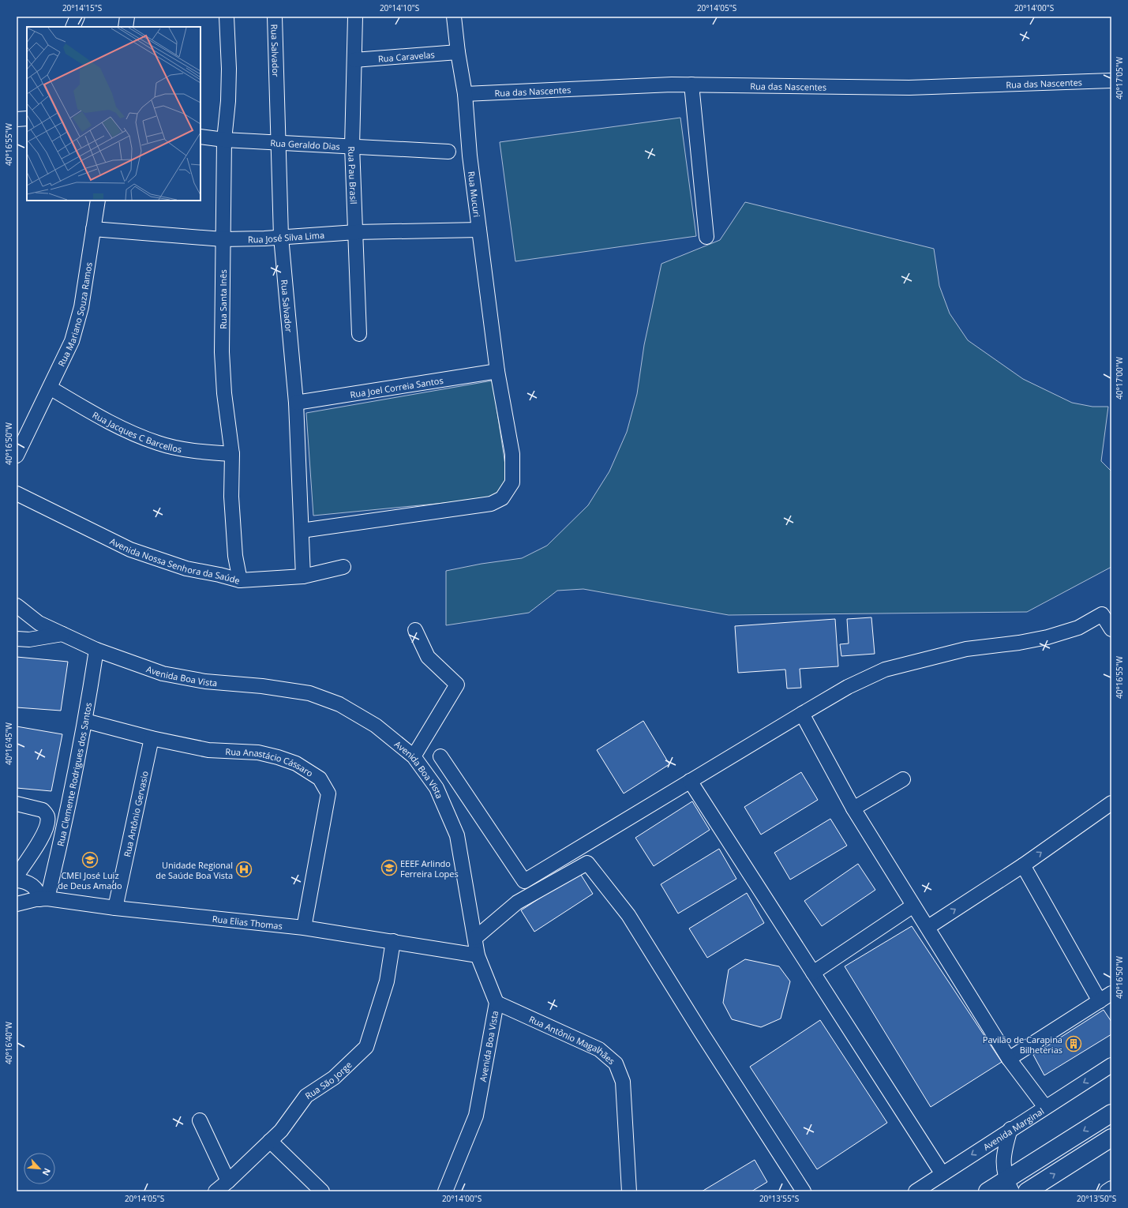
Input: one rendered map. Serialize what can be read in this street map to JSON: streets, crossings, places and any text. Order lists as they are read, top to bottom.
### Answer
{
  "streets": {
    "street": [
      "Rua Salvador",
      "Rua Caravelas",
      "Rua das Nascentes",
      "Rua Geraldo Dias",
      "Rua Pau Brasil",
      "Rua Mucuri",
      "Rua José Silva Lima",
      "Rua Santa Inês",
      "Rua Mariano Souza Ramos",
      "Rua Joel Correia Santos",
      "Rua Jacques C Barcellos",
      "Avenida Nossa Senhora da Saúde",
      "Avenida Boa Vista",
      "Rua Anastácio Cássaro",
      "Rua Clemente Rodrigues dos Santos",
      "Rua Antônio Gervasio",
      "Rua Elias Thomas",
      "Rua Antônio Magalhães",
      "Rua São Jorge",
      "Avenida Marginal"
    ]
  },
  "crossings": [
    ["Rua Salvador", "Rua Geraldo Dias"],
    ["Rua Salvador", "Rua Mucuri"],
    ["Rua Salvador", "Rua José Silva Lima"],
    ["Rua Salvador", "Rua Joel Correia Santos"],
    ["Rua Salvador", "Avenida Nossa Senhora da Saúde"],
    ["Rua Caravelas", "Rua Pau Brasil"],
    ["Rua Caravelas", "Rua Mucuri"],
    ["Rua das Nascentes", "Rua Mucuri"],
    ["Rua Geraldo Dias", "Rua Pau Brasil"],
    ["Rua Geraldo Dias", "Rua Santa Inês"],
    ["Rua Pau Brasil", "Rua José Silva Lima"],
    ["Rua Mucuri", "Rua José Silva Lima"],
    ["Rua Mucuri", "Rua Joel Correia Santos"],
    ["Rua José Silva Lima", "Rua Santa Inês"],
    ["Rua José Silva Lima", "Rua Mariano Souza Ramos"],
    ["Rua Santa Inês", "Rua Jacques C Barcellos"],
    ["Rua Santa Inês", "Avenida Nossa Senhora da Saúde"],
    ["Rua Mariano Souza Ramos", "Rua Jacques C Barcellos"],
    ["Avenida Boa Vista", "Rua Clemente Rodrigues dos Santos"],
    ["Avenida Boa Vista", "Rua Elias Thomas"],
    ["Avenida Boa Vista", "Rua Antônio Magalhães"],
    ["Rua Anastácio Cássaro", "Rua Clemente Rodrigues dos Santos"],
    ["Rua Anastácio Cássaro", "Rua Antônio Gervasio"],
    ["Rua Anastácio Cássaro", "Rua Elias Thomas"],
    ["Rua Clemente Rodrigues dos Santos", "Rua Elias Thomas"],
    ["Rua Antônio Gervasio", "Rua Elias Thomas"],
    ["Rua Elias Thomas", "Rua São Jorge"]
  ],
  "places": {
    "school or university": ["CMEI José Luiz de Deus Amado", "EEEF Arlindo Ferreira Lopes"],
    "hospital": ["Unidade Regional de Saúde Boa Vista"],
    "building": ["Pavilão de Carapina Bilheterias"]
  },
  "north": "bottom right",
  "coordinates": [
    "20°14'15\"S",
    "20°14'10\"S",
    "20°14'05\"S",
    "20°14'00\"S",
    "40°17'05\"W",
    "40°16'55\"W",
    "40°17'00\"W",
    "40°16'50\"W",
    "40°16'45\"W",
    "40°16'40\"W",
    "20°13'55\"S",
    "20°13'50\"S"
  ]
}
